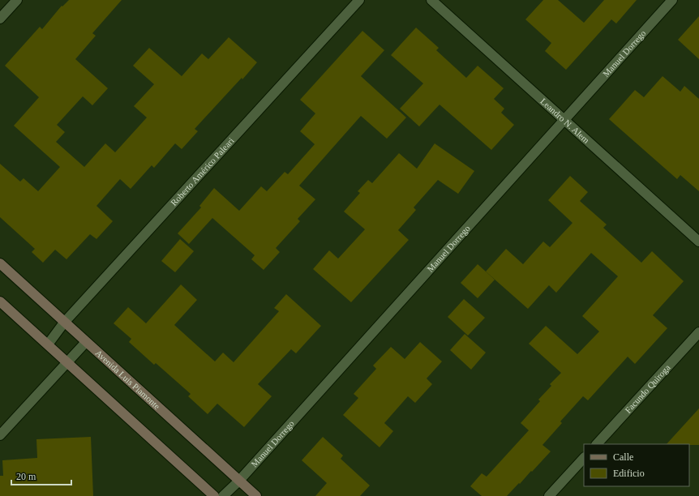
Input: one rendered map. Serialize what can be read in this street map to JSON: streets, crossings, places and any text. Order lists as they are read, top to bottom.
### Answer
{
  "streets": {
    "street": [
      "Manuel Dorrego",
      "Leandro N. Alem",
      "Roberto Américo Paleari",
      "Avenida Luis Piamonte",
      "Facundo Quiroga"
    ]
  },
  "crossings": [
    ["Manuel Dorrego", "Leandro N. Alem"],
    ["Manuel Dorrego", "Avenida Luis Piamonte"],
    ["Roberto Américo Paleari", "Avenida Luis Piamonte"]
  ],
  "legend": ["Calle", "Edificio"],
  "scale_bar": "20 m"
}
